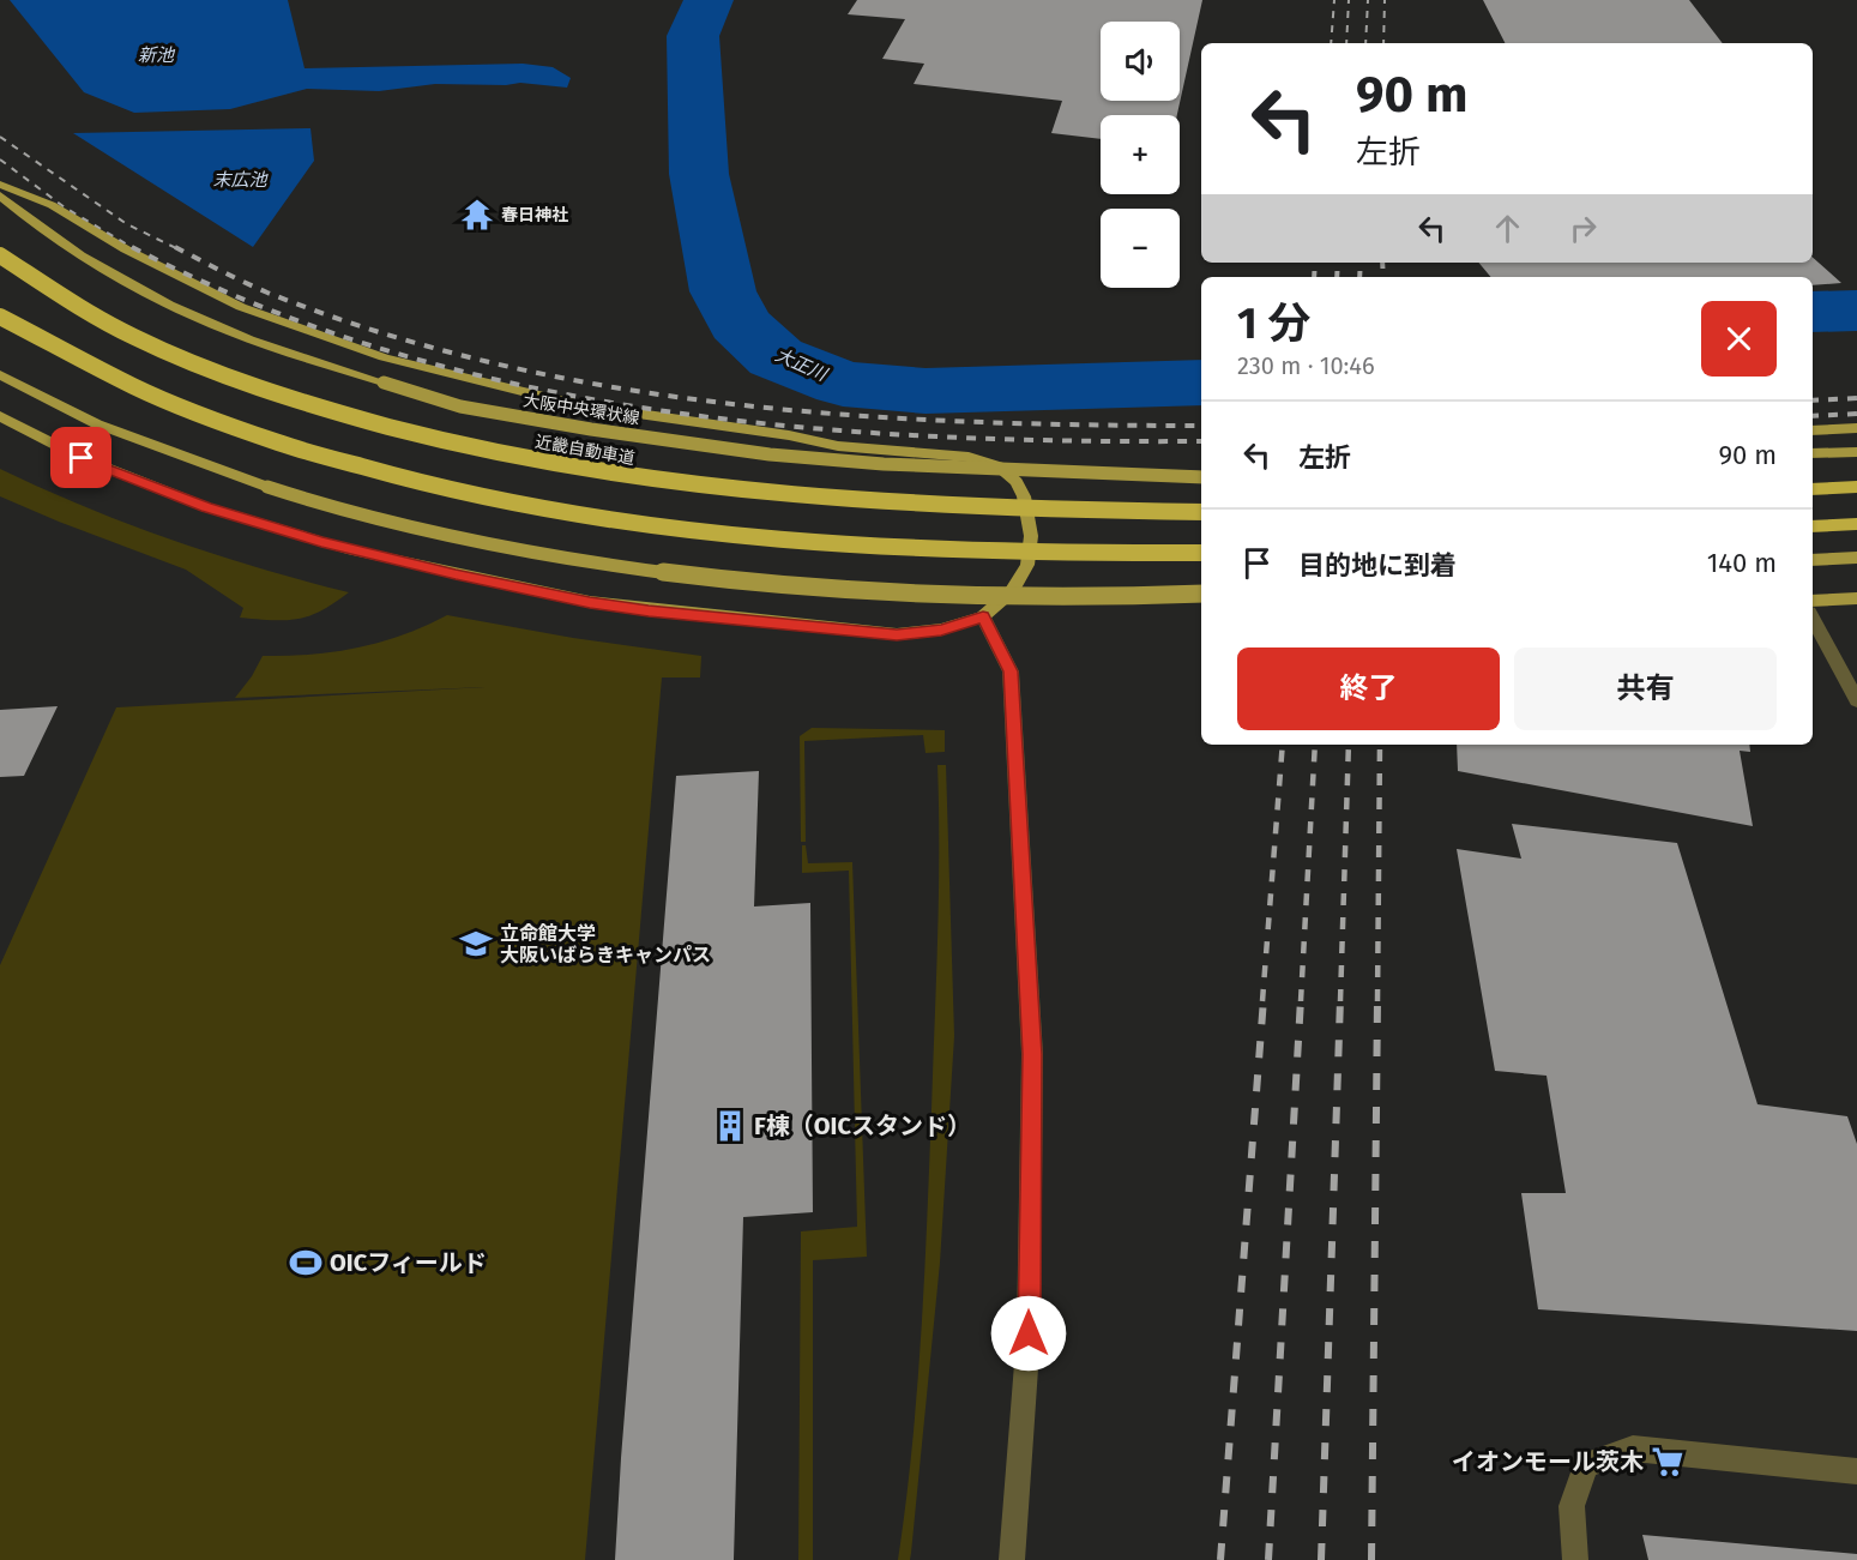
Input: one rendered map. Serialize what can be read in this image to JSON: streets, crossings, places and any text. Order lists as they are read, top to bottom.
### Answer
{
  "streets": {
    "highway": ["近畿自動車道"],
    "main road": ["大阪中央環状線"]
  },
  "water": ["新池", "末広池", "大正川"],
  "places": {
    "temple": ["春日神社"],
    "school or university": ["立命館大学 大阪いばらきキャンパス"],
    "building": ["F棟（OICスタンド）"],
    "sports": ["OICフィールド"],
    "supermarket": ["イオンモール茨木"]
  },
  "page": {
    "map_buttons": ["+", "−"],
    "turn": ["90 m", "左折"],
    "heading": ["1 分", "230 m · 10:46"],
    "list": [
      {
        "name": "左折",
        "value": "90 m"
      },
      {
        "name": "目的地に到着",
        "value": "140 m"
      }
    ],
    "buttons": ["終了", "共有"]
  }
}
